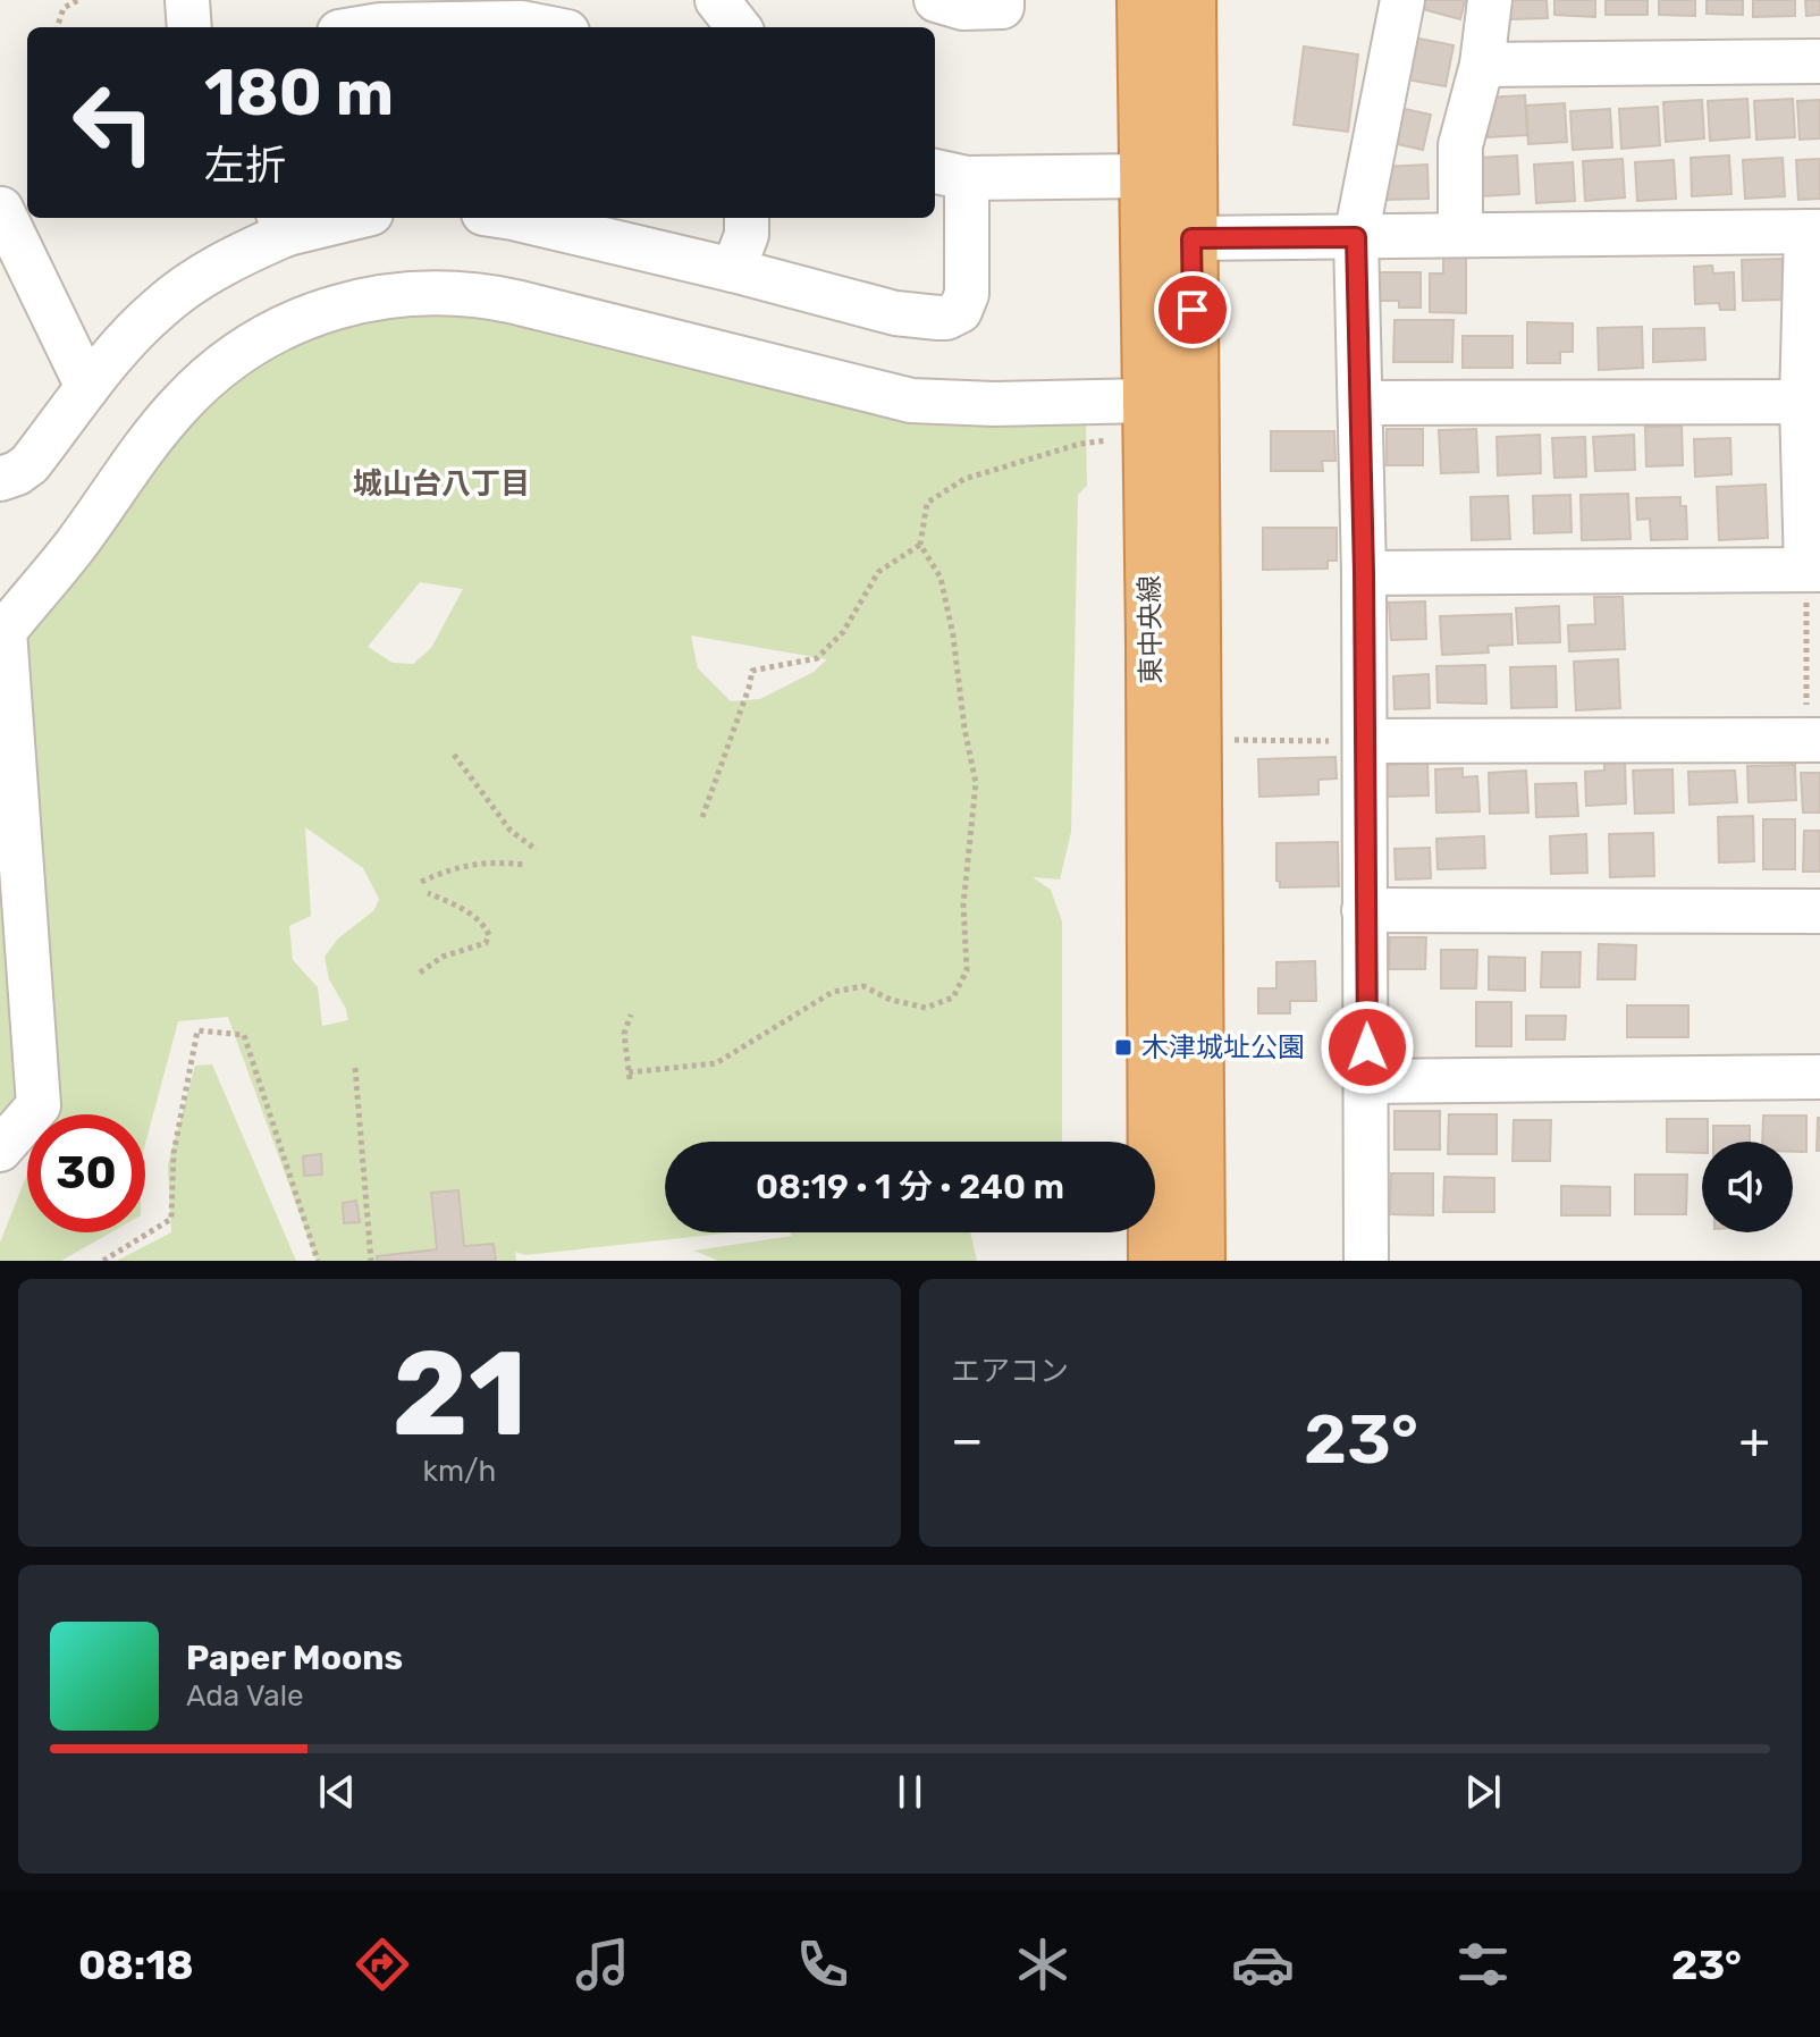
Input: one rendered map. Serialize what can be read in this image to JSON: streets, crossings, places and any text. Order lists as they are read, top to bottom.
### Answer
{
  "streets": {
    "highway": ["東中央線"]
  },
  "districts": ["城山台八丁目"],
  "places": {
    "transit": ["木津城址公園"]
  },
  "page": {
    "turn": ["180 m", "左折"],
    "limit": "30",
    "trip": "08:19 · 1 分 · 240 m",
    "tile": [
      ["21", "km/h"],
      "エアコン"
    ],
    "heat": ["−", "23°", "+"],
    "song": ["Paper Moons", "Ada Vale"],
    "tabs": ["08:18", "23°"]
  }
}
